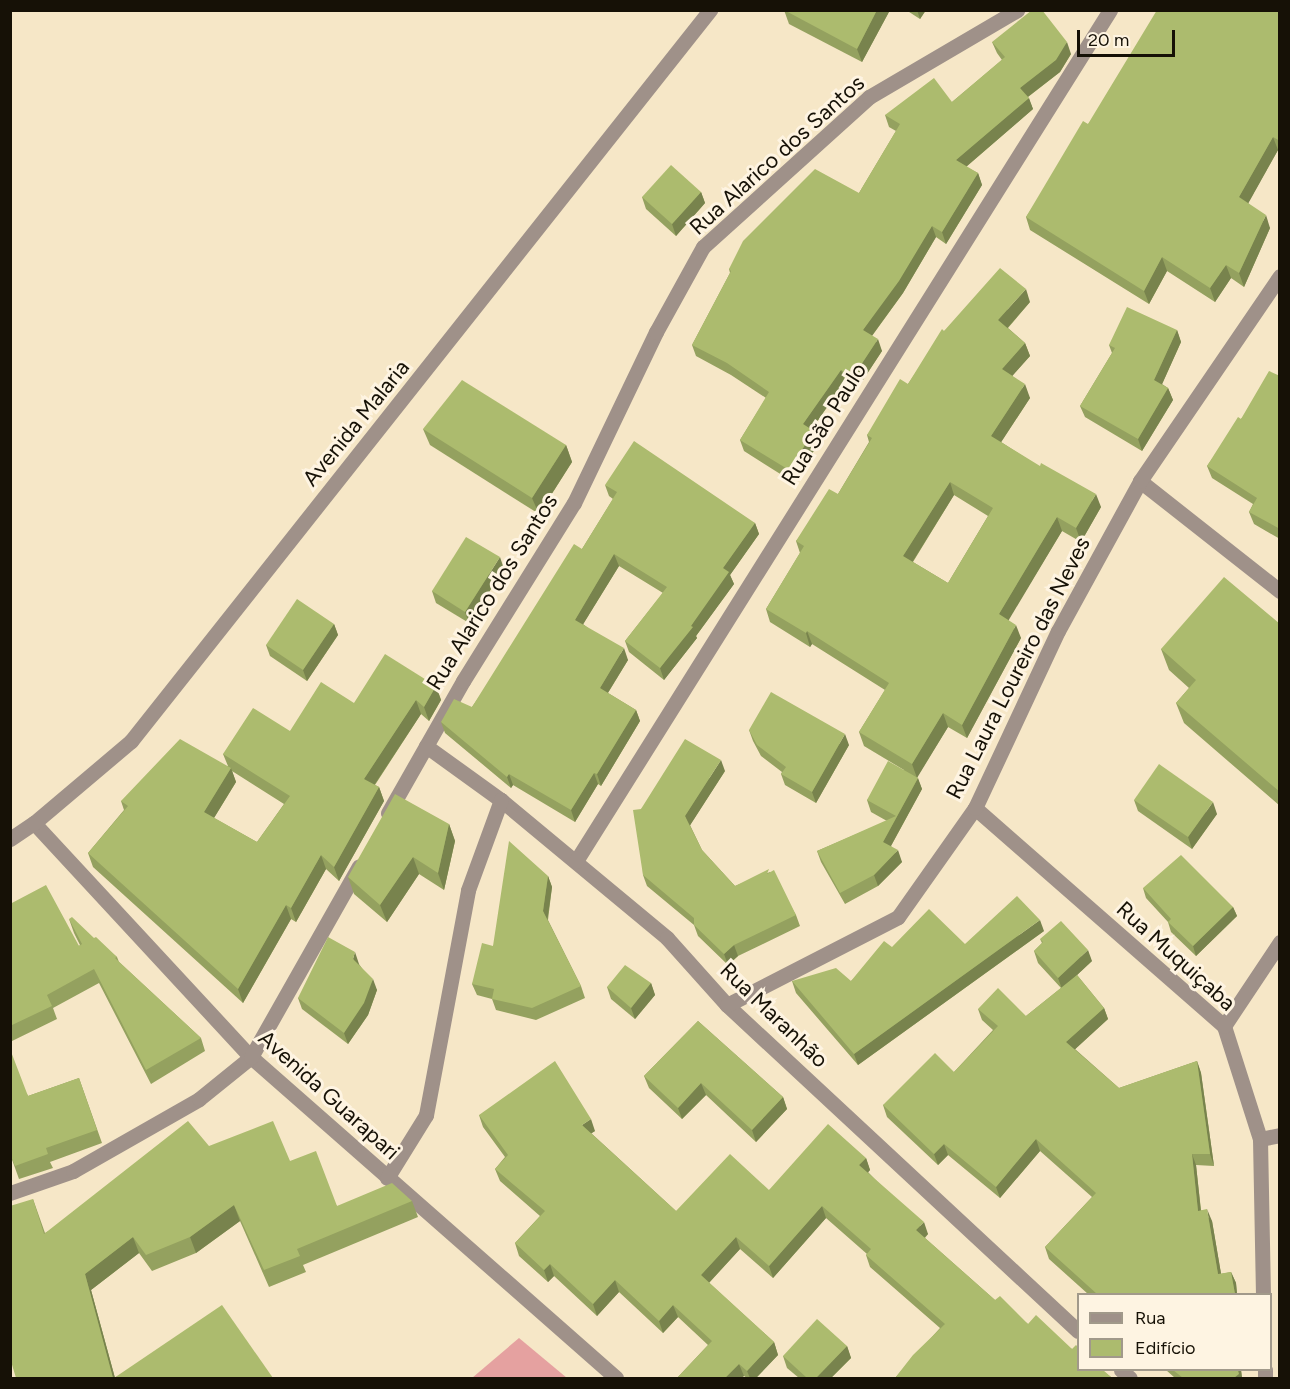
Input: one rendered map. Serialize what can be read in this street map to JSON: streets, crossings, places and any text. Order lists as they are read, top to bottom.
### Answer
{
  "streets": {
    "street": [
      "Rua Alarico dos Santos",
      "Avenida Malaria",
      "Rua São Paulo",
      "Rua Laura Loureiro das Neves",
      "Rua Muquiçaba",
      "Rua Maranhão",
      "Avenida Guarapari"
    ]
  },
  "crossings": [
    ["Rua Alarico dos Santos", "Rua Maranhão"],
    ["Avenida Malaria", "Avenida Guarapari"],
    ["Rua São Paulo", "Rua Maranhão"],
    ["Rua Laura Loureiro das Neves", "Rua Muquiçaba"],
    ["Rua Laura Loureiro das Neves", "Rua Maranhão"]
  ],
  "legend": ["Rua", "Edifício"],
  "scale_bar": "20 m"
}
